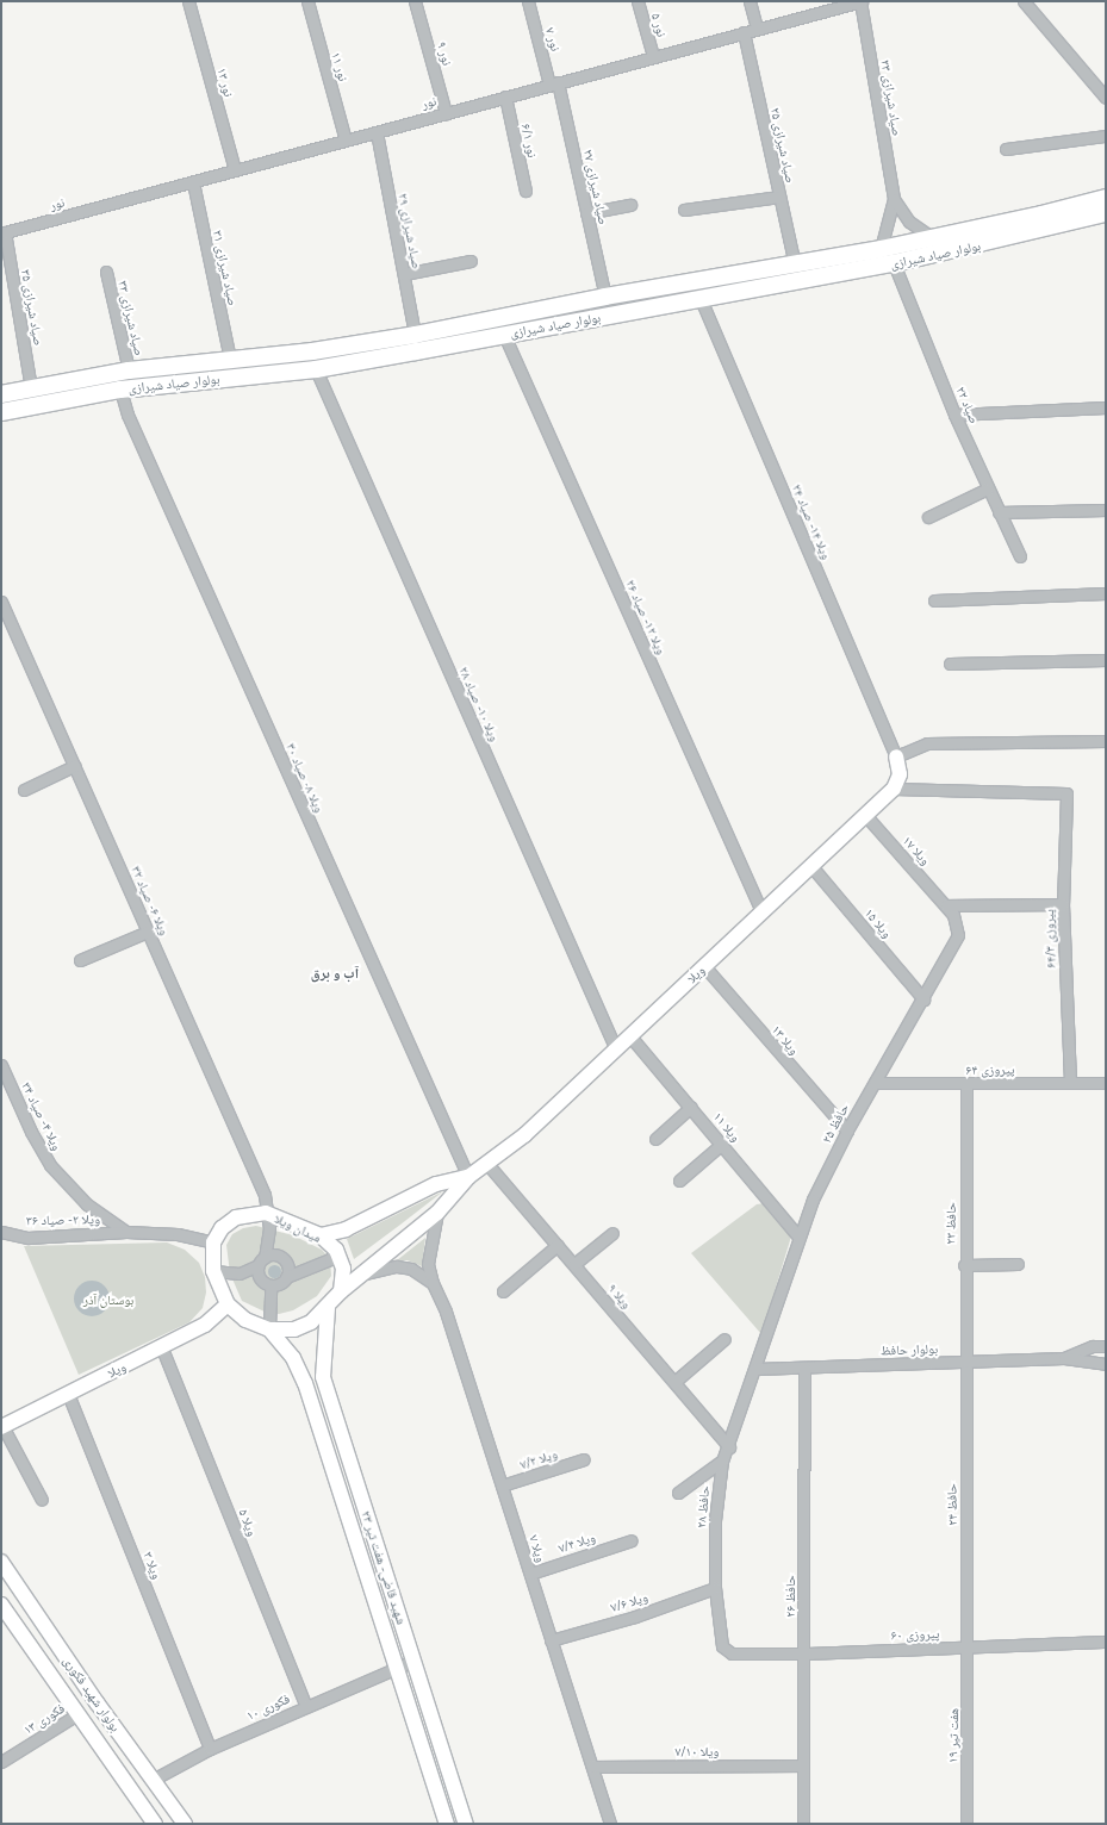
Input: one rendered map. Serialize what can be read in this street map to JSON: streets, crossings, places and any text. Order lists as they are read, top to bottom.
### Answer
{
  "streets": {
    "main road": ["بولوار صیاد شیرازی"],
    "street": [
      "نور ۵",
      "نور ۷",
      "نور ۹",
      "نور ۱۱",
      "نور ۱۳",
      "صیاد شیرازی ۲۳",
      "نور",
      "نور ۶/۱",
      "صیاد شیرازی ۲۵",
      "صیاد شیرازی ۲۷",
      "صیاد شیرازی ۲۹",
      "صیاد شیرازی ۳۱",
      "صیاد شیرازی ۳۵",
      "صیاد شیرازی ۳۳",
      "صیاد ۲۲",
      "ویلا ۱۴ - صیاد ۲۴",
      "ویلا ۱۲ - صیاد ۲۶",
      "ویلا ۱۰ - صیاد ۲۸",
      "ویلا ۸ - صیاد ۳۰",
      "ویلا ۱۷",
      "ویلا ۶ - صیاد ۳۲",
      "ویلا ۱۵",
      "پیروزی ۶۴/۳",
      "ویلا",
      "ویلا ۱۳",
      "پیروزی ۶۴",
      "ویلا ۴ - صیاد ۳۴",
      "حافظ ۲۵",
      "ویلا ۱۱",
      "ویلا ۲ - صیاد ۳۶",
      "حافظ ۲۳",
      "میدان ویلا",
      "ویلا ۹",
      "بولوار حافظ",
      "ویلا ۷/۲",
      "حافظ ۲۴",
      "حافظ ۲۸",
      "ویلا ۵",
      "ویلا ۷/۴",
      "ویلا ۷",
      "ویلا ۳",
      "شهید قاضی - هفت تیر ۲۳",
      "حافظ ۲۶",
      "ویلا ۷/۶",
      "پیروزی ۶۰",
      "بولوار شهید فکوری",
      "فکوری ۱۰",
      "فکوری ۱۳",
      "هفت تیر ۱۹",
      "ویلا ۷/۱۰"
    ]
  },
  "crossings": [
    ["نور ۵", "نور"],
    ["نور ۷", "نور"],
    ["نور ۷", "صیاد شیرازی ۲۷"],
    ["نور ۹", "نور"],
    ["نور ۱۱", "نور"],
    ["نور ۱۳", "نور"],
    ["صیاد شیرازی ۲۳", "نور"],
    ["نور", "نور ۶/۱"],
    ["نور", "صیاد شیرازی ۲۵"],
    ["نور", "صیاد شیرازی ۲۷"],
    ["نور", "صیاد شیرازی ۲۹"],
    ["نور", "صیاد شیرازی ۳۱"],
    ["نور", "صیاد شیرازی ۳۵"],
    ["صیاد شیرازی ۲۵", "بولوار صیاد شیرازی"],
    ["صیاد شیرازی ۲۷", "بولوار صیاد شیرازی"],
    ["صیاد شیرازی ۲۹", "بولوار صیاد شیرازی"],
    ["بولوار صیاد شیرازی", "صیاد شیرازی ۳۱"],
    ["بولوار صیاد شیرازی", "صیاد شیرازی ۳۵"],
    ["بولوار صیاد شیرازی", "صیاد شیرازی ۳۳"],
    ["بولوار صیاد شیرازی", "صیاد ۲۲"],
    ["بولوار صیاد شیرازی", "ویلا ۱۴ - صیاد ۲۴"],
    ["بولوار صیاد شیرازی", "ویلا ۱۲ - صیاد ۲۶"],
    ["بولوار صیاد شیرازی", "ویلا ۱۰ - صیاد ۲۸"],
    ["بولوار صیاد شیرازی", "ویلا ۸ - صیاد ۳۰"],
    ["ویلا ۱۲ - صیاد ۲۶", "ویلا"],
    ["ویلا ۱۰ - صیاد ۲۸", "ویلا"],
    ["ویلا ۸ - صیاد ۳۰", "ویلا"],
    ["ویلا ۱۷", "ویلا"],
    ["ویلا ۱۷", "حافظ ۲۵"],
    ["ویلا ۶ - صیاد ۳۲", "میدان ویلا"],
    ["ویلا ۱۵", "ویلا"],
    ["ویلا ۱۵", "حافظ ۲۵"],
    ["پیروزی ۶۴/۳", "ویلا"],
    ["پیروزی ۶۴/۳", "پیروزی ۶۴"],
    ["ویلا", "ویلا ۱۳"],
    ["ویلا", "ویلا ۱۱"],
    ["ویلا", "میدان ویلا"],
    ["ویلا", "ویلا ۹"],
    ["ویلا", "ویلا ۵"],
    ["ویلا", "ویلا ۳"],
    ["ویلا ۱۳", "حافظ ۲۵"],
    ["پیروزی ۶۴", "حافظ ۲۵"],
    ["پیروزی ۶۴", "حافظ ۲۳"],
    ["ویلا ۴ - صیاد ۳۴", "ویلا ۲ - صیاد ۳۶"],
    ["حافظ ۲۵", "ویلا ۱۱"],
    ["حافظ ۲۵", "بولوار حافظ"],
    ["حافظ ۲۵", "حافظ ۲۸"],
    ["ویلا ۲ - صیاد ۳۶", "میدان ویلا"],
    ["حافظ ۲۳", "بولوار حافظ"],
    ["حافظ ۲۳", "حافظ ۲۴"],
    ["ویلا ۹", "حافظ ۲۸"],
    ["بولوار حافظ", "حافظ ۲۴"],
    ["بولوار حافظ", "حافظ ۲۸"],
    ["بولوار حافظ", "حافظ ۲۶"],
    ["ویلا ۷/۲", "ویلا ۷"],
    ["حافظ ۲۴", "پیروزی ۶۰"],
    ["حافظ ۲۴", "هفت تیر ۱۹"],
    ["حافظ ۲۸", "ویلا ۷/۶"],
    ["حافظ ۲۸", "پیروزی ۶۰"],
    ["ویلا ۵", "فکوری ۱۰"],
    ["ویلا ۷/۴", "ویلا ۷"],
    ["ویلا ۷", "ویلا ۷/۶"],
    ["ویلا ۷", "ویلا ۷/۱۰"],
    ["ویلا ۳", "فکوری ۱۰"],
    ["شهید قاضی - هفت تیر ۲۳", "فکوری ۱۰"],
    ["حافظ ۲۶", "پیروزی ۶۰"],
    ["حافظ ۲۶", "ویلا ۷/۱۰"],
    ["پیروزی ۶۰", "هفت تیر ۱۹"],
    ["بولوار شهید فکوری", "فکوری ۱۰"],
    ["بولوار شهید فکوری", "فکوری ۱۳"]
  ],
  "districts": ["آب و برق"],
  "parks": ["بوستان آذر"]
}
